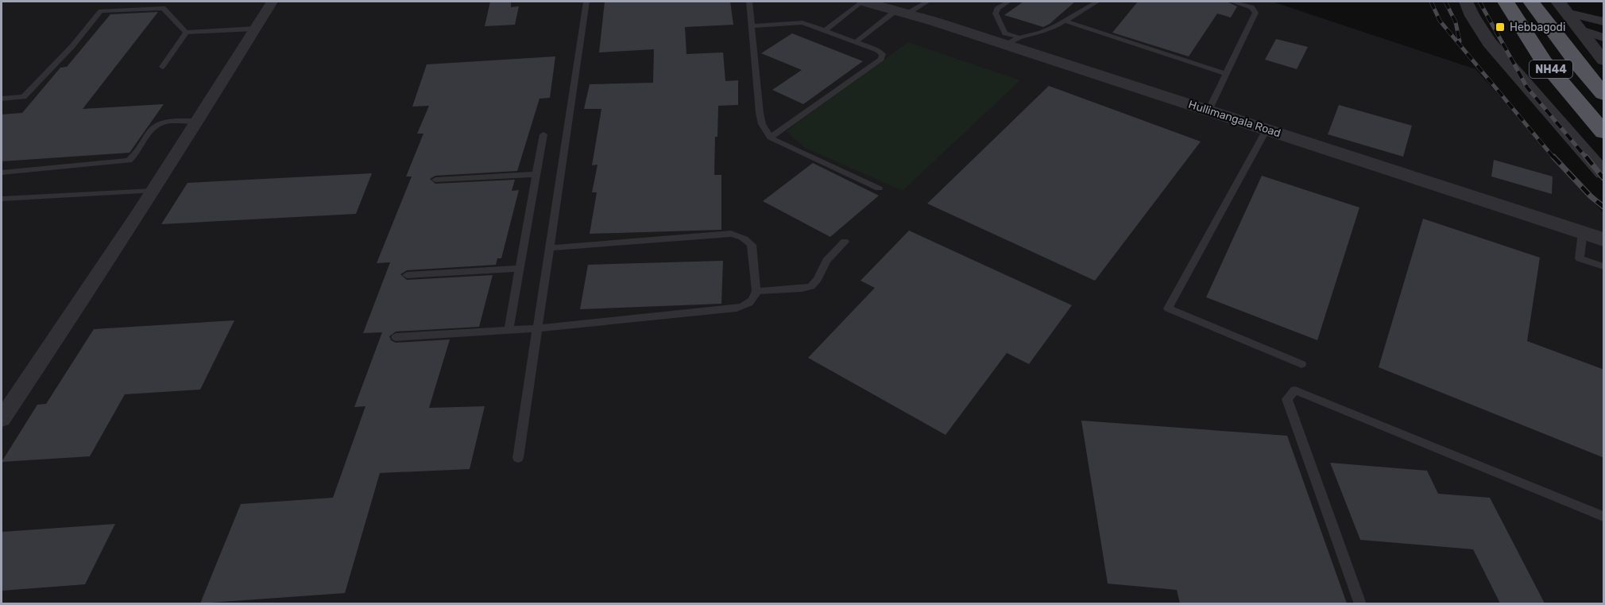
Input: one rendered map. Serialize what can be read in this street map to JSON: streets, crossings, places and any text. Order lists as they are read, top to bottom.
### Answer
{
  "streets": {
    "highway": ["NH44"],
    "street": ["Hullimangala Road"]
  },
  "places": {
    "transit": ["Hebbagodi"]
  }
}
